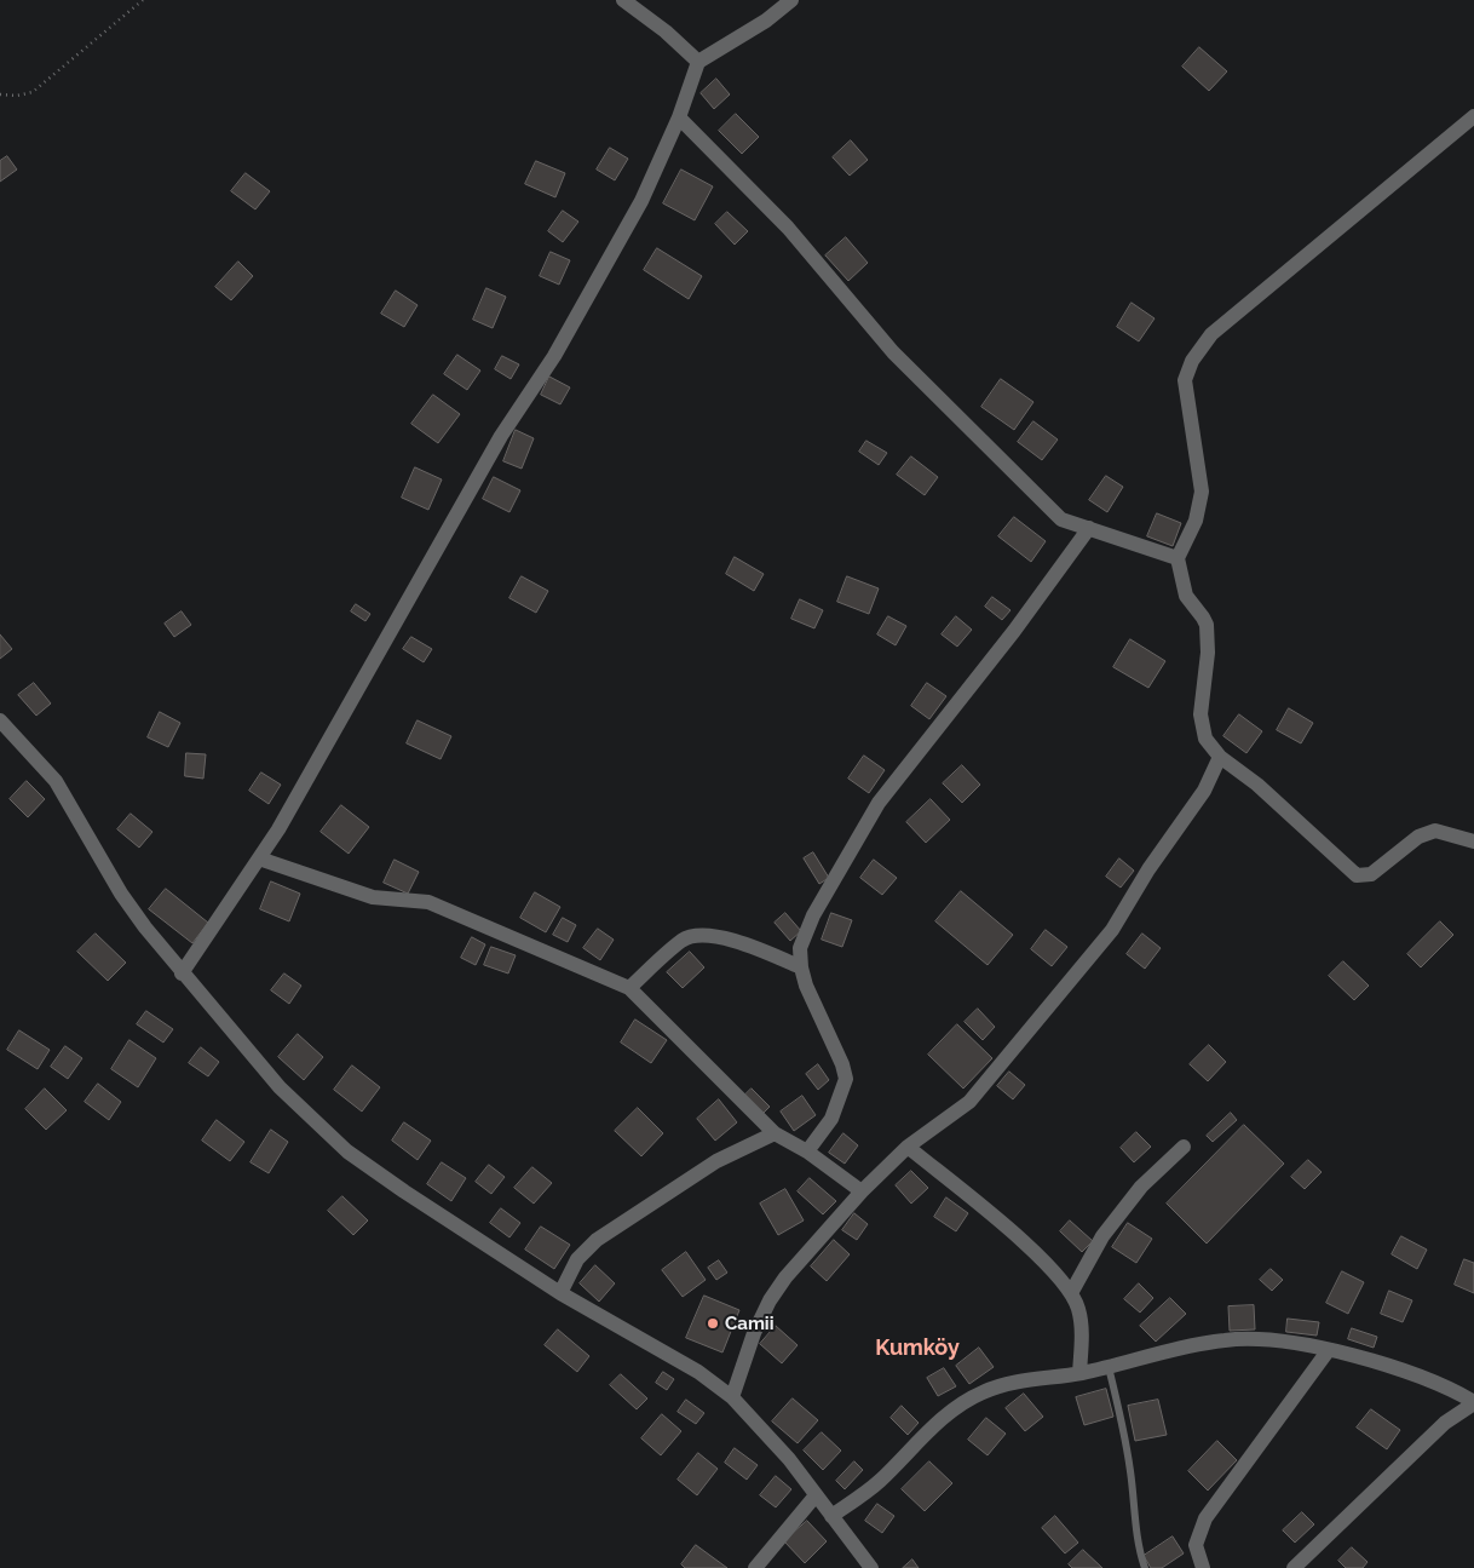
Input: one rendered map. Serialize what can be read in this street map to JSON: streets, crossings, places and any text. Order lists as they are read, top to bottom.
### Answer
{
  "districts": ["Kumköy"],
  "places": ["Camii"]
}
